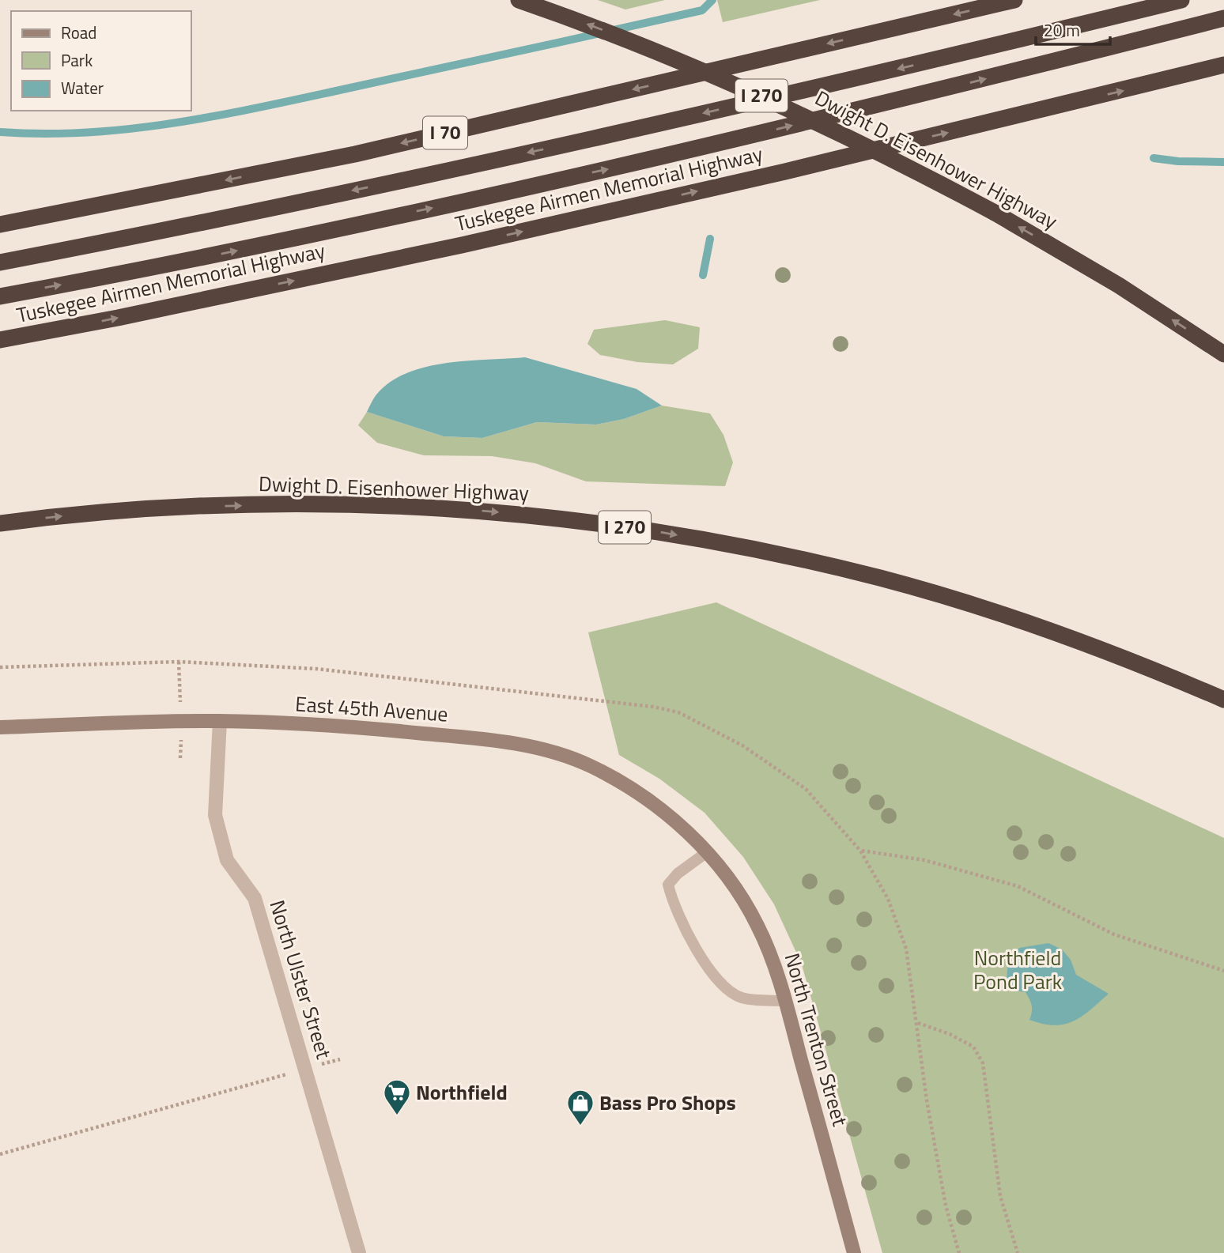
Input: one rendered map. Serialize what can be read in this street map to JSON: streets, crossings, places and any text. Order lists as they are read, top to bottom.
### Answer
{
  "streets": {
    "highway": [
      "I 270",
      "I 70",
      "Dwight D. Eisenhower Highway",
      "Tuskegee Airmen Memorial Highway"
    ],
    "street": ["East 45th Avenue", "North Ulster Street", "North Trenton Street"]
  },
  "crossings": [
    ["East 45th Avenue", "North Ulster Street"],
    ["East 45th Avenue", "North Trenton Street"]
  ],
  "parks": ["Northfield Pond Park"],
  "places": {
    "supermarket": ["Northfield"],
    "shop": ["Bass Pro Shops"]
  },
  "legend": ["Road", "Park", "Water"],
  "scale_bar": "20 m"
}
